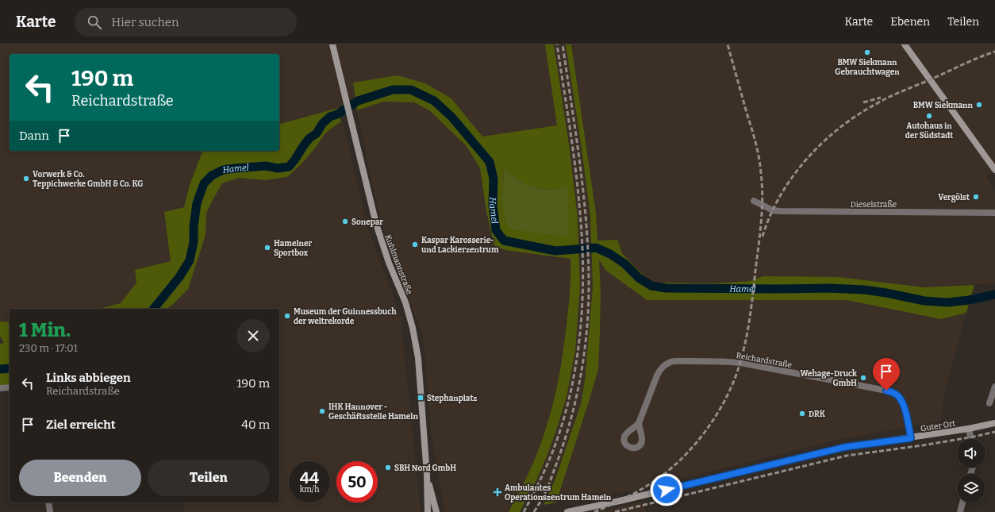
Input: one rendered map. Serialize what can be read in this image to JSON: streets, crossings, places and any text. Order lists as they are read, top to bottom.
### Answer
{
  "streets": {
    "main road": ["Kuhlmannstraße", "Guter Ort"],
    "street": ["Dieselstraße", "Reichardstraße"]
  },
  "crossings": [
    ["Reichardstraße", "Guter Ort"]
  ],
  "water": ["Hamel"],
  "places": {
    "other": [
      "BMW Siekmann Gebrauchtwagen",
      "BMW Siekmann",
      "Autohaus in der Südstadt",
      "Vorwerk & Co. Teppichwerke GmbH & Co. KG",
      "Vergölst",
      "Sonepar",
      "Kaspar Karosserie- und Lackierzentrum",
      "Hamelner Sportbox",
      "Museum der Guinnessbuch der weltrekorde",
      "Wehage-Druck GmbH",
      "IHK Hannover - Geschäftsstelle Hameln",
      "DRK",
      "SBH Nord GmbH"
    ],
    "transit": ["Stephanplatz"],
    "health": ["Ambulantes Operationszentrum Hameln"]
  },
  "page": {
    "header": "Karte",
    "search": "Hier suchen",
    "nav": ["Karte", "Ebenen", "Teilen"],
    "turn": ["190 m", "Reichardstraße"],
    "then": "Dann",
    "heading": ["1 Min.", "230 m · 17:01"],
    "list": [
      {
        "name": "Links abbiegen",
        "note": "Reichardstraße",
        "value": "190 m"
      },
      {
        "name": "Ziel erreicht",
        "value": "40 m"
      }
    ],
    "buttons": ["Beenden", "Teilen"],
    "speed": "44 km/h",
    "limit": "50"
  }
}
